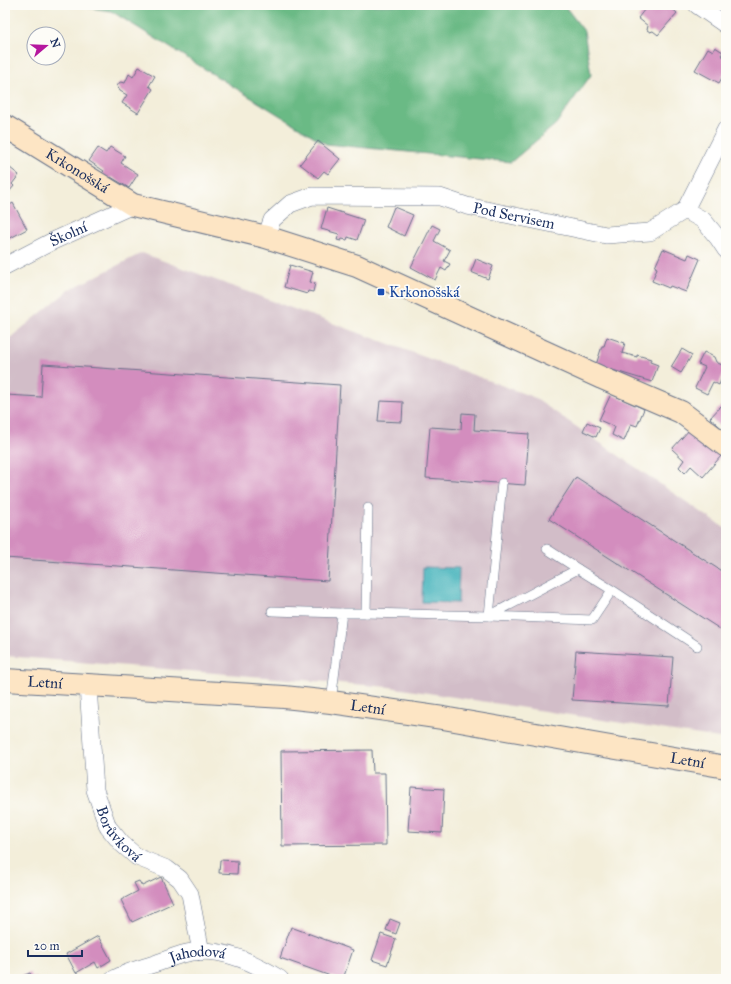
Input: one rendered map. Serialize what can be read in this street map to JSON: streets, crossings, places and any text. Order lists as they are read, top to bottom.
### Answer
{
  "streets": {
    "street": [
      "Krkonošská",
      "Pod Servisem",
      "Školní",
      "Letní",
      "Borůvková",
      "Jahodová"
    ]
  },
  "crossings": [
    ["Krkonošská", "Pod Servisem"],
    ["Krkonošská", "Školní"],
    ["Letní", "Borůvková"],
    ["Borůvková", "Jahodová"]
  ],
  "places": {
    "transit": ["Krkonošská"]
  },
  "scale_bar": "20 m",
  "north": "right"
}
